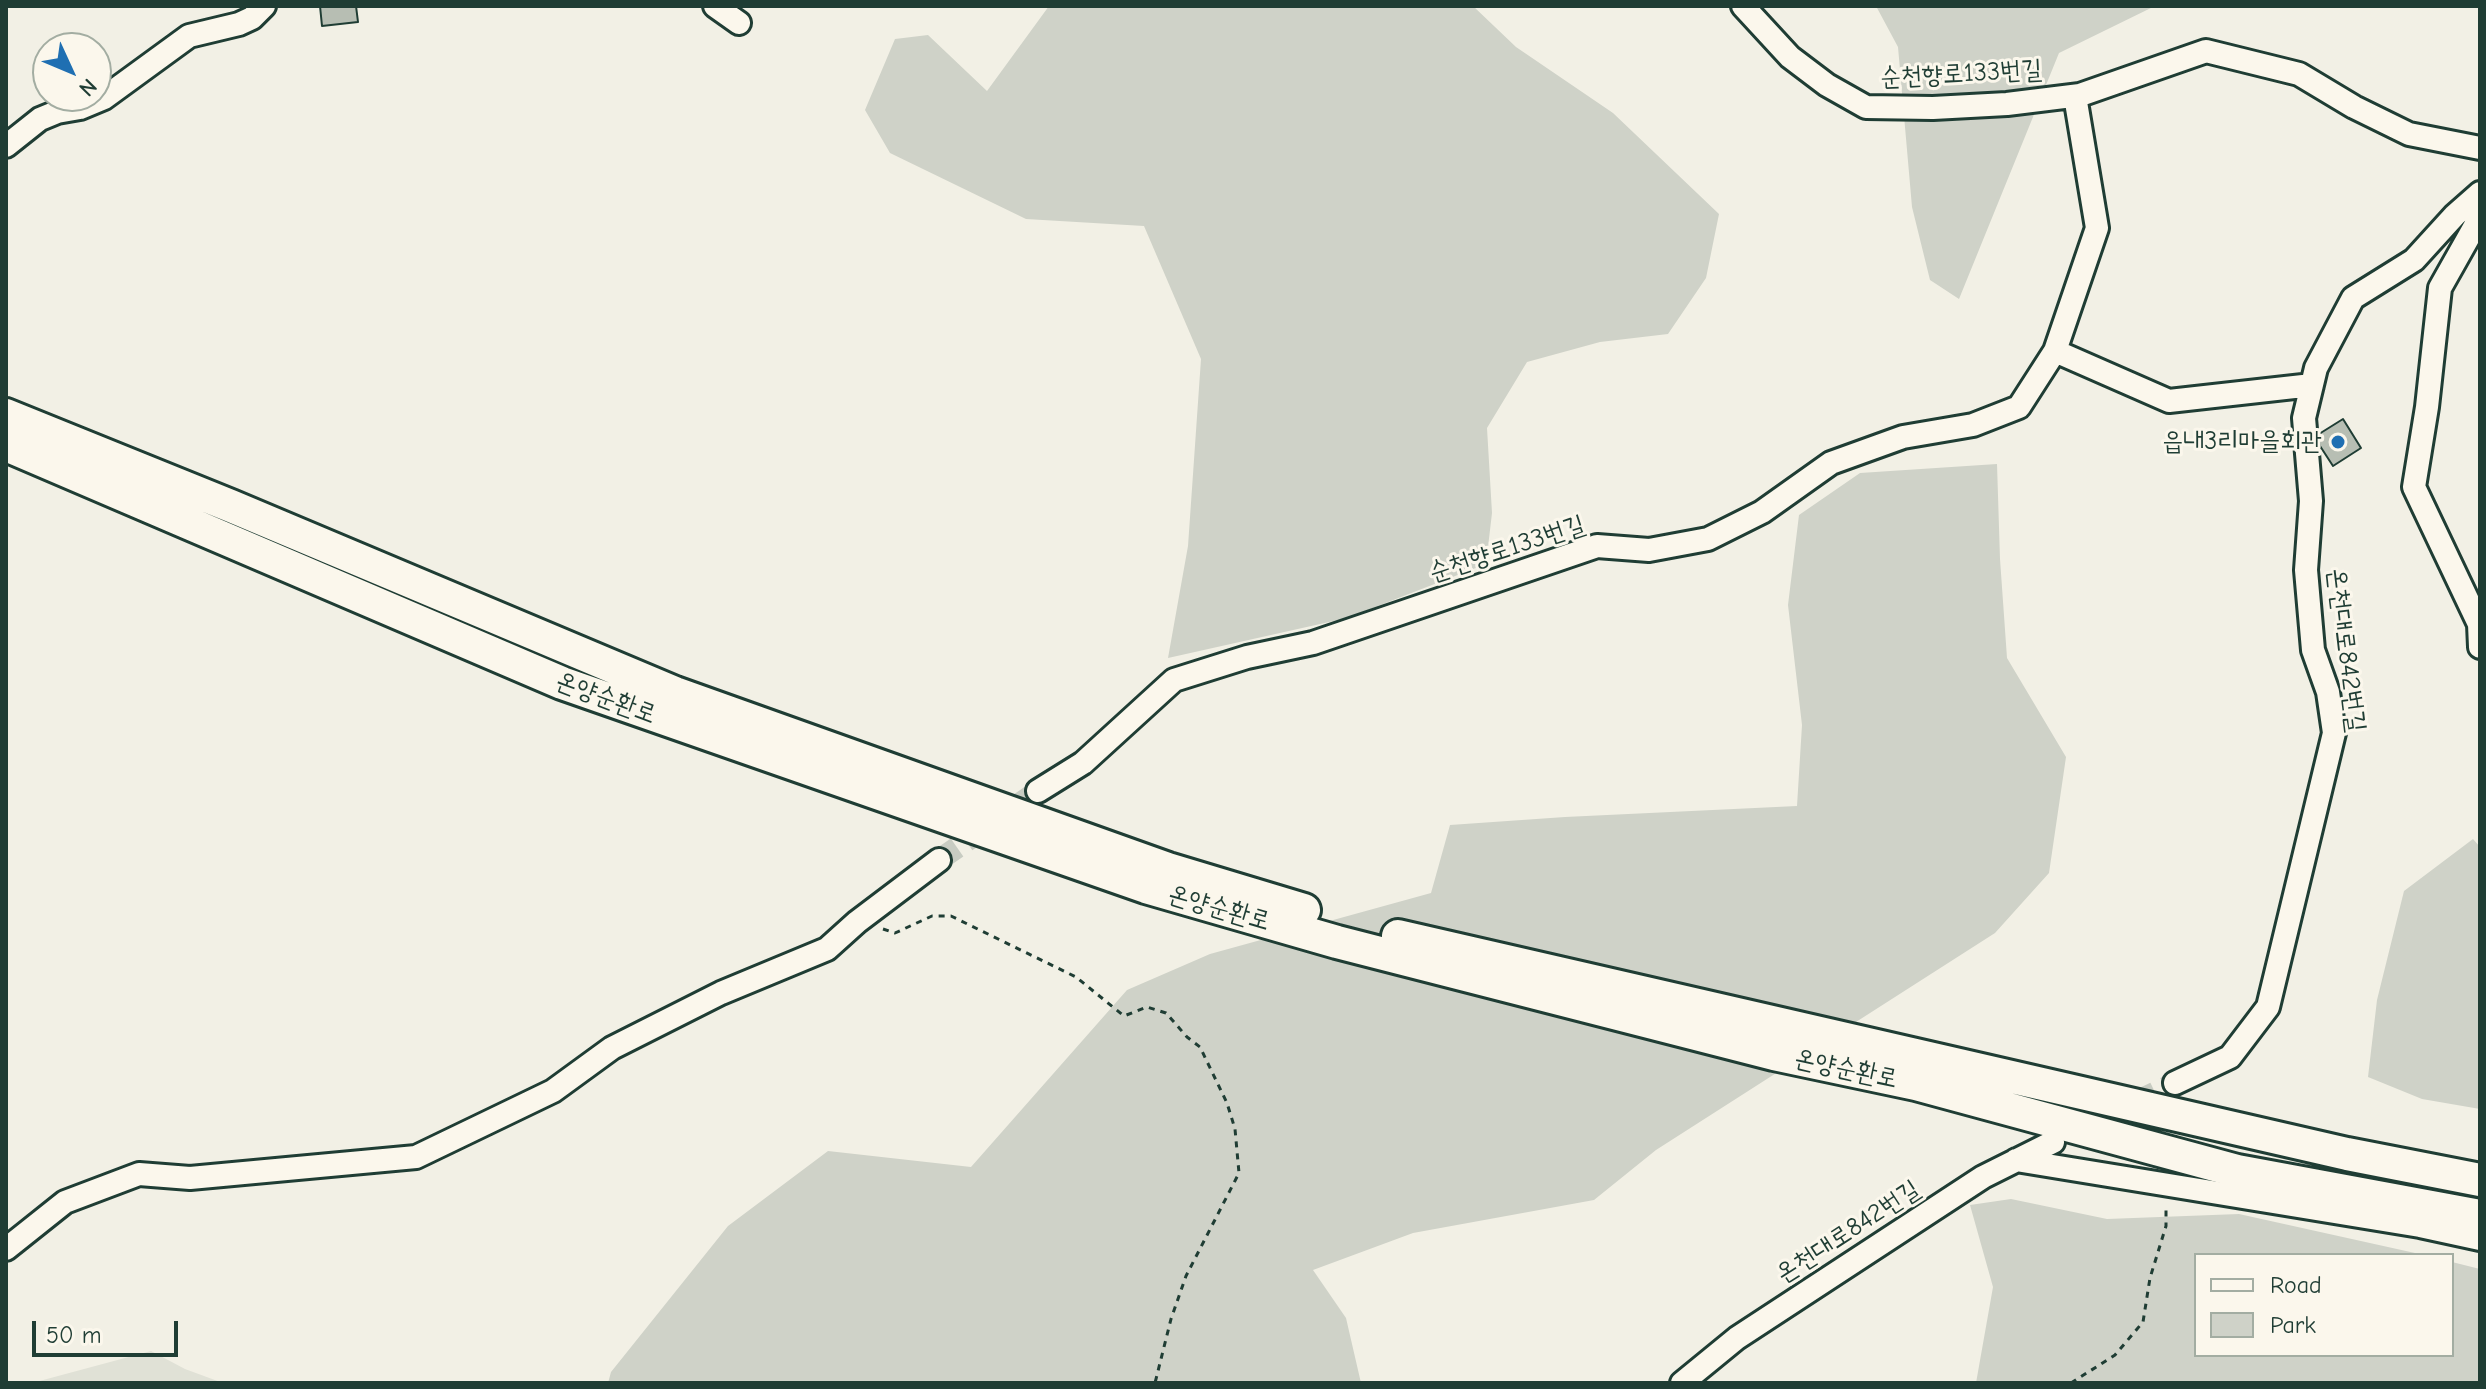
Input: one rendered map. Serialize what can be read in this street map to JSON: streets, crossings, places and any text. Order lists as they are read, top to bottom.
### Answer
{
  "streets": {
    "highway": ["온양순환로"],
    "street": ["순천향로133번길", "온천대로842번길"]
  },
  "places": ["읍내3리마을회관"],
  "legend": ["Road", "Park"],
  "scale_bar": "50 m",
  "north": "bottom right"
}
